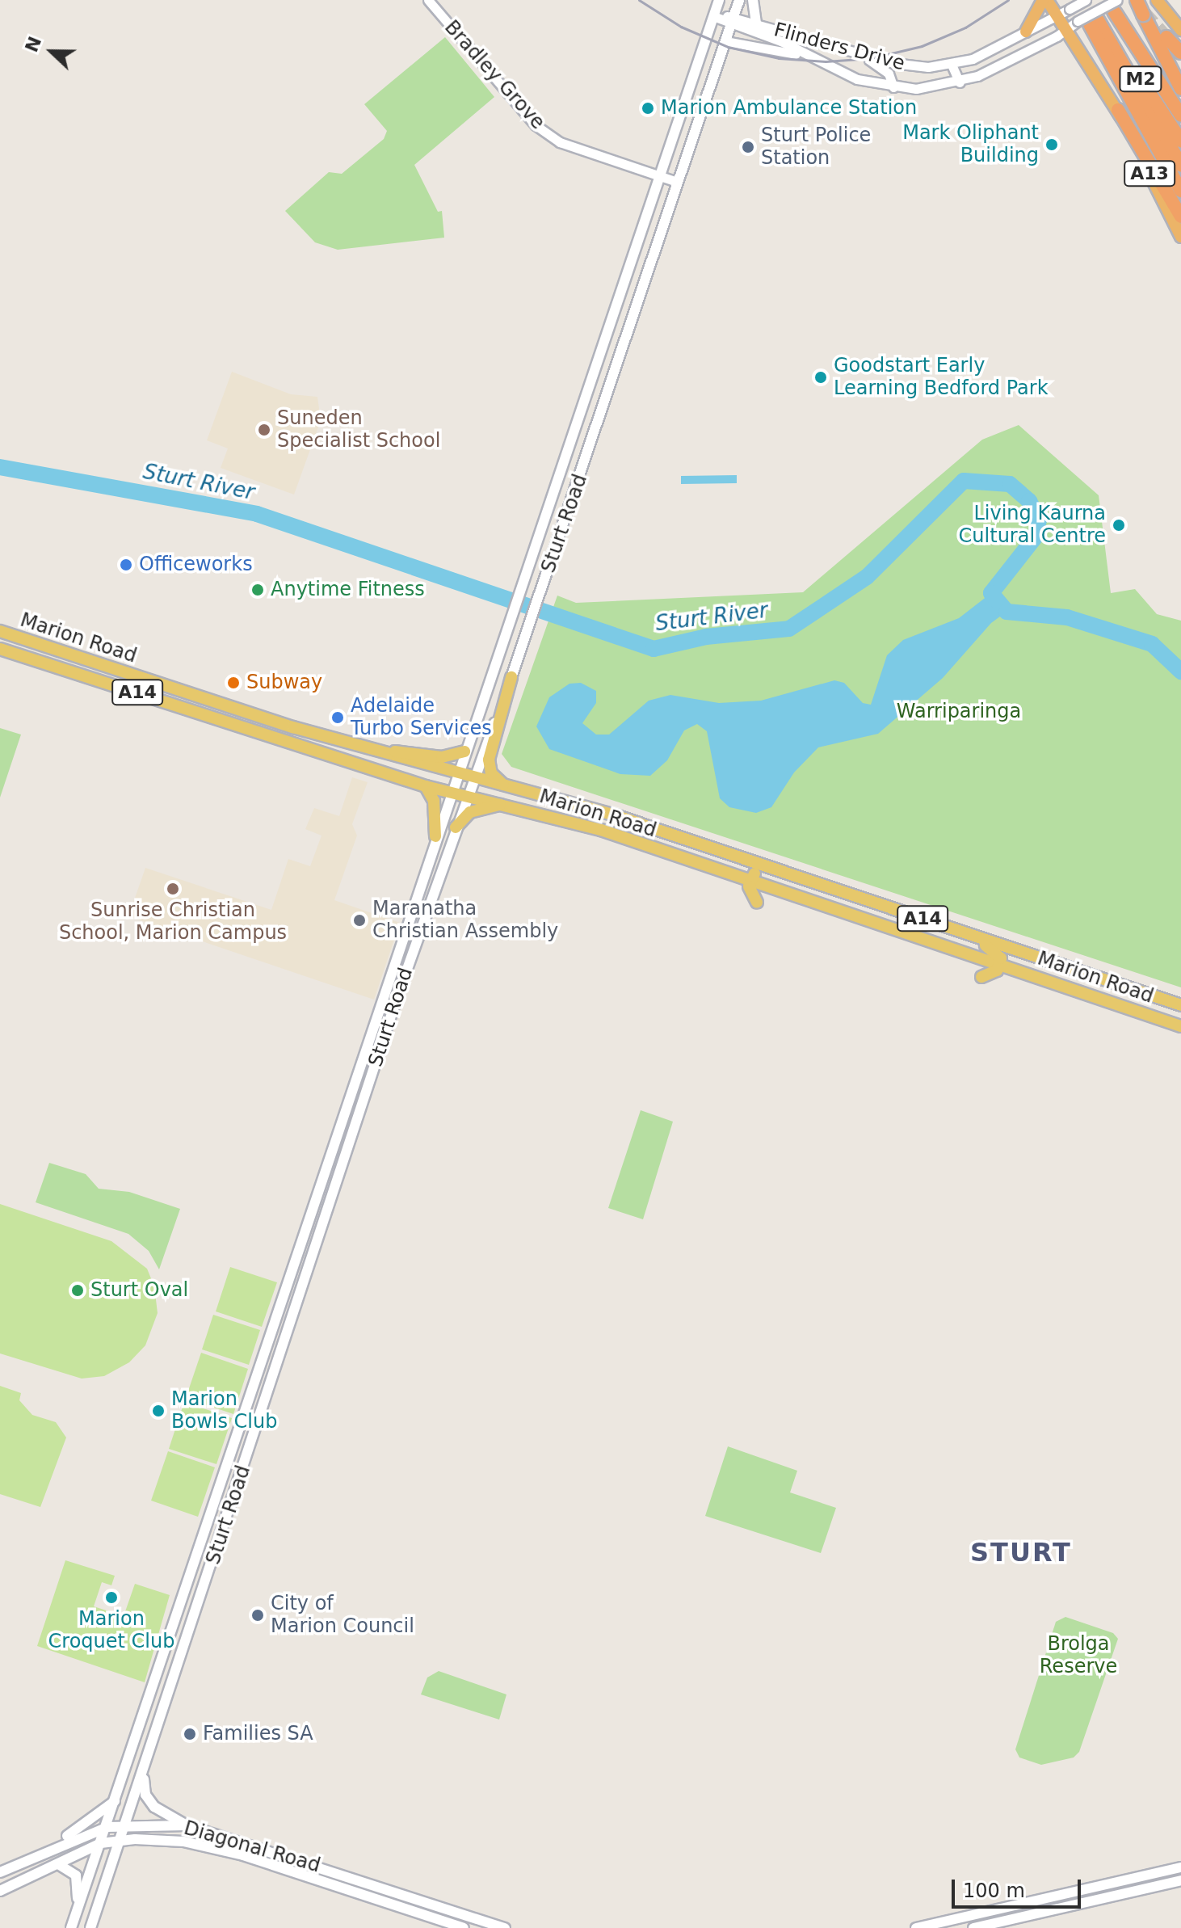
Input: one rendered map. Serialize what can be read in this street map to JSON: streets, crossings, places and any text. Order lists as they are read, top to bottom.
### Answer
{
  "streets": {
    "highway": ["M2", "A13"],
    "main road": [
      "Sturt Road",
      "Marion Road",
      "A14",
      "Diagonal Road"
    ],
    "street": ["Flinders Drive", "Bradley Grove"]
  },
  "crossings": [
    ["Flinders Drive", "M2"],
    ["Flinders Drive", "A13"],
    ["Flinders Drive", "Sturt Road"],
    ["Bradley Grove", "Sturt Road"],
    ["Sturt Road", "Marion Road"],
    ["Sturt Road", "Diagonal Road"]
  ],
  "districts": ["STURT"],
  "water": ["Sturt River"],
  "parks": ["Warriparinga", "Brolga Reserve"],
  "places": [
    "Marion Ambulance Station",
    "Mark Oliphant Building",
    "Sturt Police Station",
    "Goodstart Early Learning Bedford Park",
    "Suneden Specialist School",
    "Living Kaurna Cultural Centre",
    "Officeworks",
    "Anytime Fitness",
    "Subway",
    "Adelaide Turbo Services",
    "Sunrise Christian School, Marion Campus",
    "Maranatha Christian Assembly",
    "Sturt Oval",
    "Marion Bowls Club",
    "Marion Croquet Club",
    "City of Marion Council",
    "Families SA"
  ],
  "scale_bar": "100 m",
  "north": "left"
}
